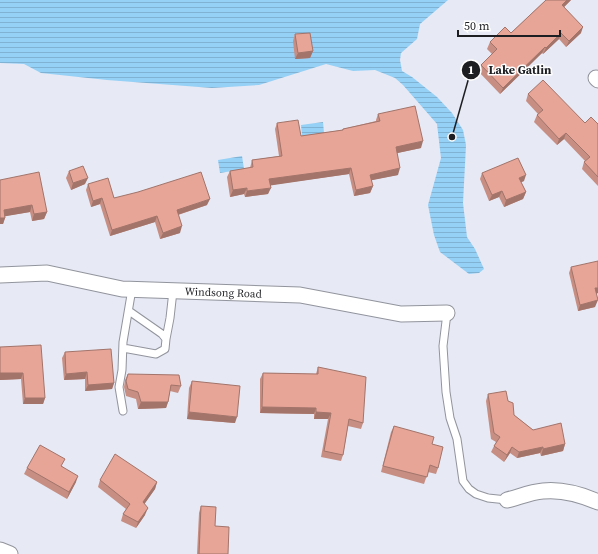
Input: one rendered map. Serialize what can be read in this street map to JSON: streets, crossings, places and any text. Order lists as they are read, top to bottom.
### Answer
{
  "streets": {
    "street": ["Windsong Road"]
  },
  "places": ["Lake Gatlin"],
  "scale_bar": "50 m"
}
